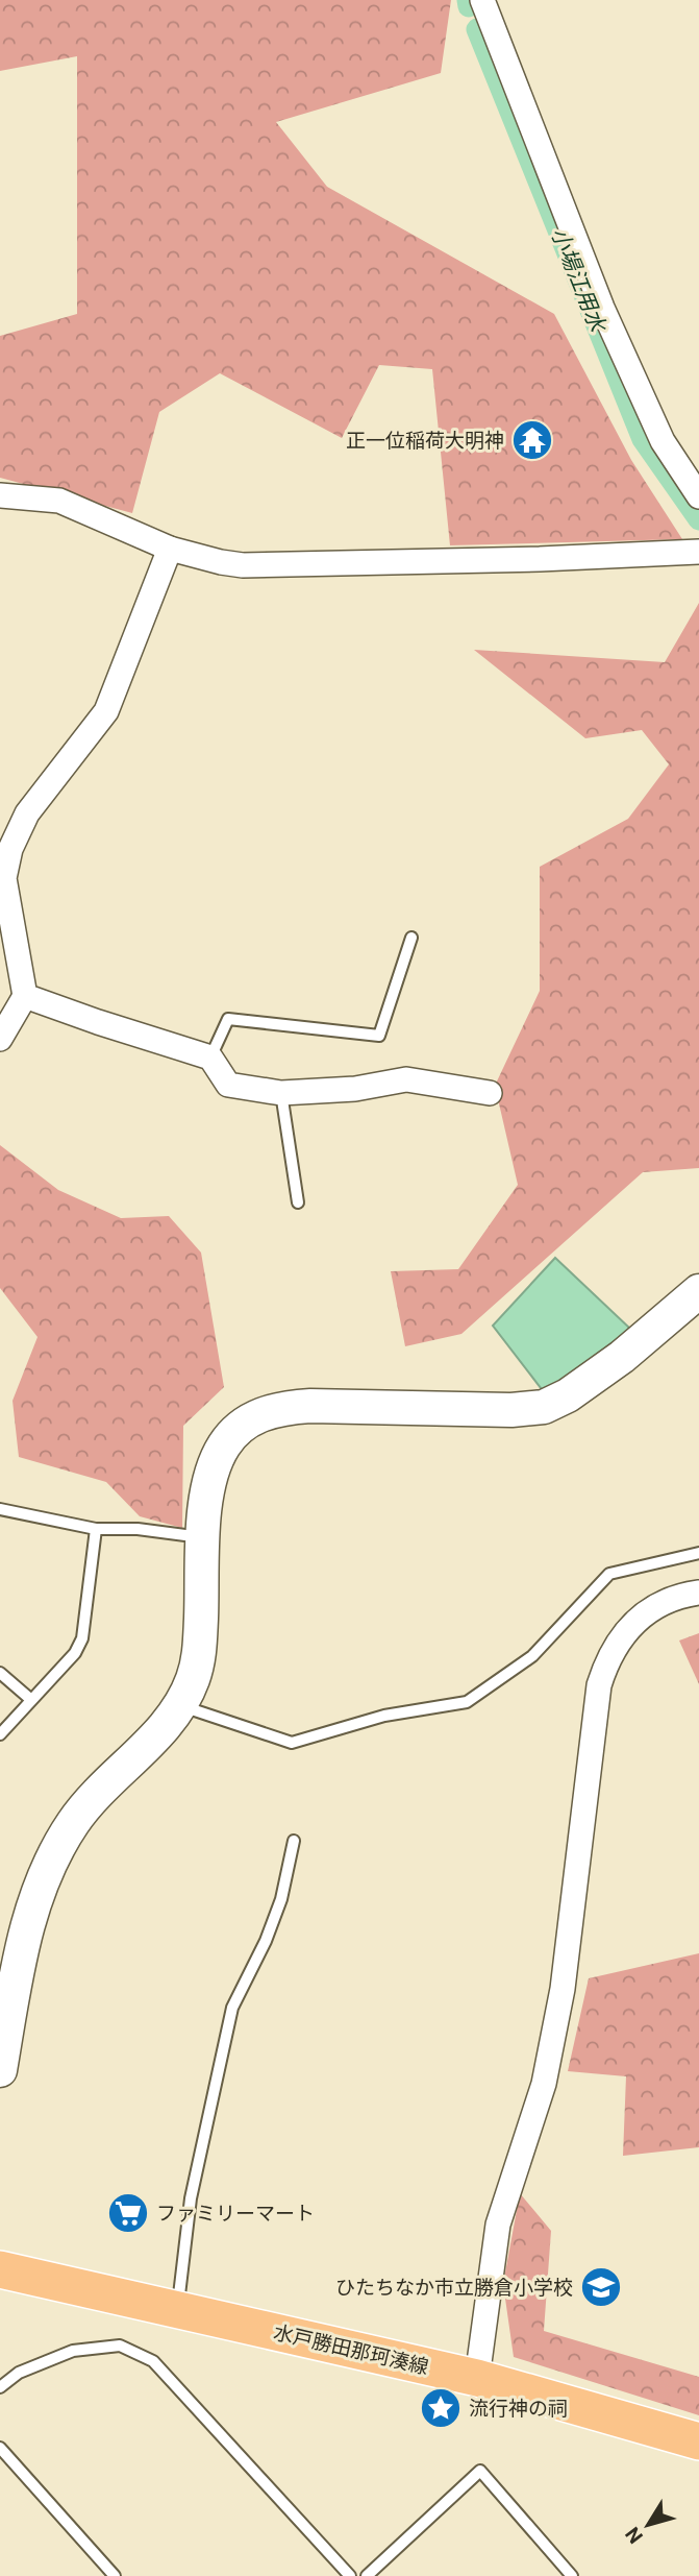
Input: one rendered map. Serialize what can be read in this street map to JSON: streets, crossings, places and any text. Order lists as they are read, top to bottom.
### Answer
{
  "streets": {
    "main road": ["水戸勝田那珂湊線"]
  },
  "water": ["小場江用水"],
  "places": {
    "temple": ["正一位稲荷大明神"],
    "supermarket": ["ファミリーマート"],
    "school or university": ["ひたちなか市立勝倉小学校"],
    "place": ["流行神の祠"]
  },
  "north": "bottom left"
}
